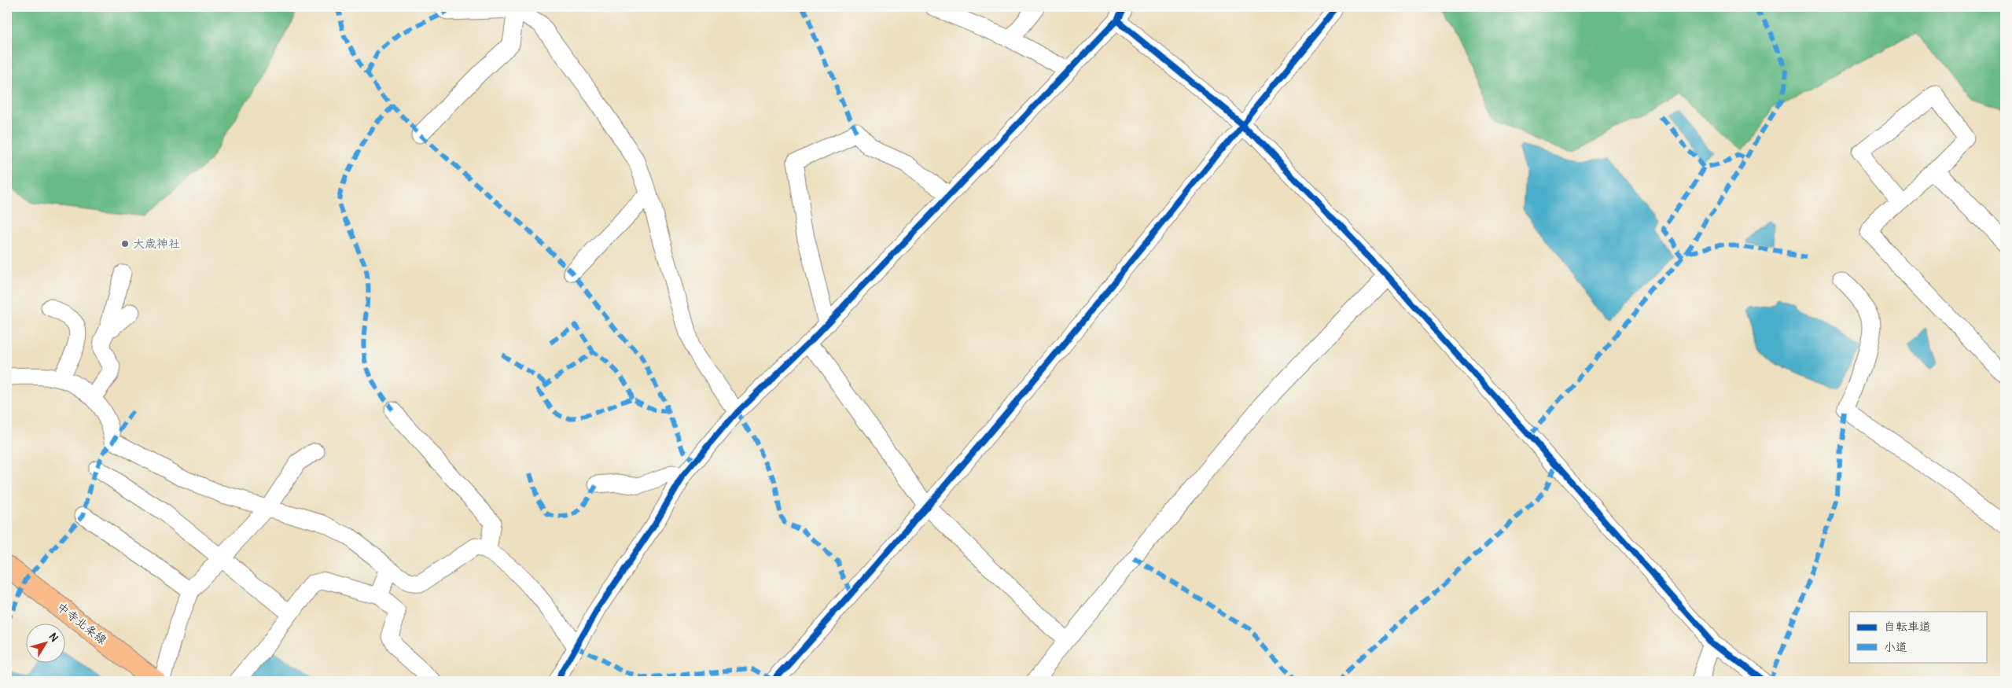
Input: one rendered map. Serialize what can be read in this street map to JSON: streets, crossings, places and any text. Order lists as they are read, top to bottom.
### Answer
{
  "streets": {
    "main road": ["中寺北条線"]
  },
  "places": ["大歳神社"],
  "legend": ["自転車道", "小道"],
  "north": "top right"
}
